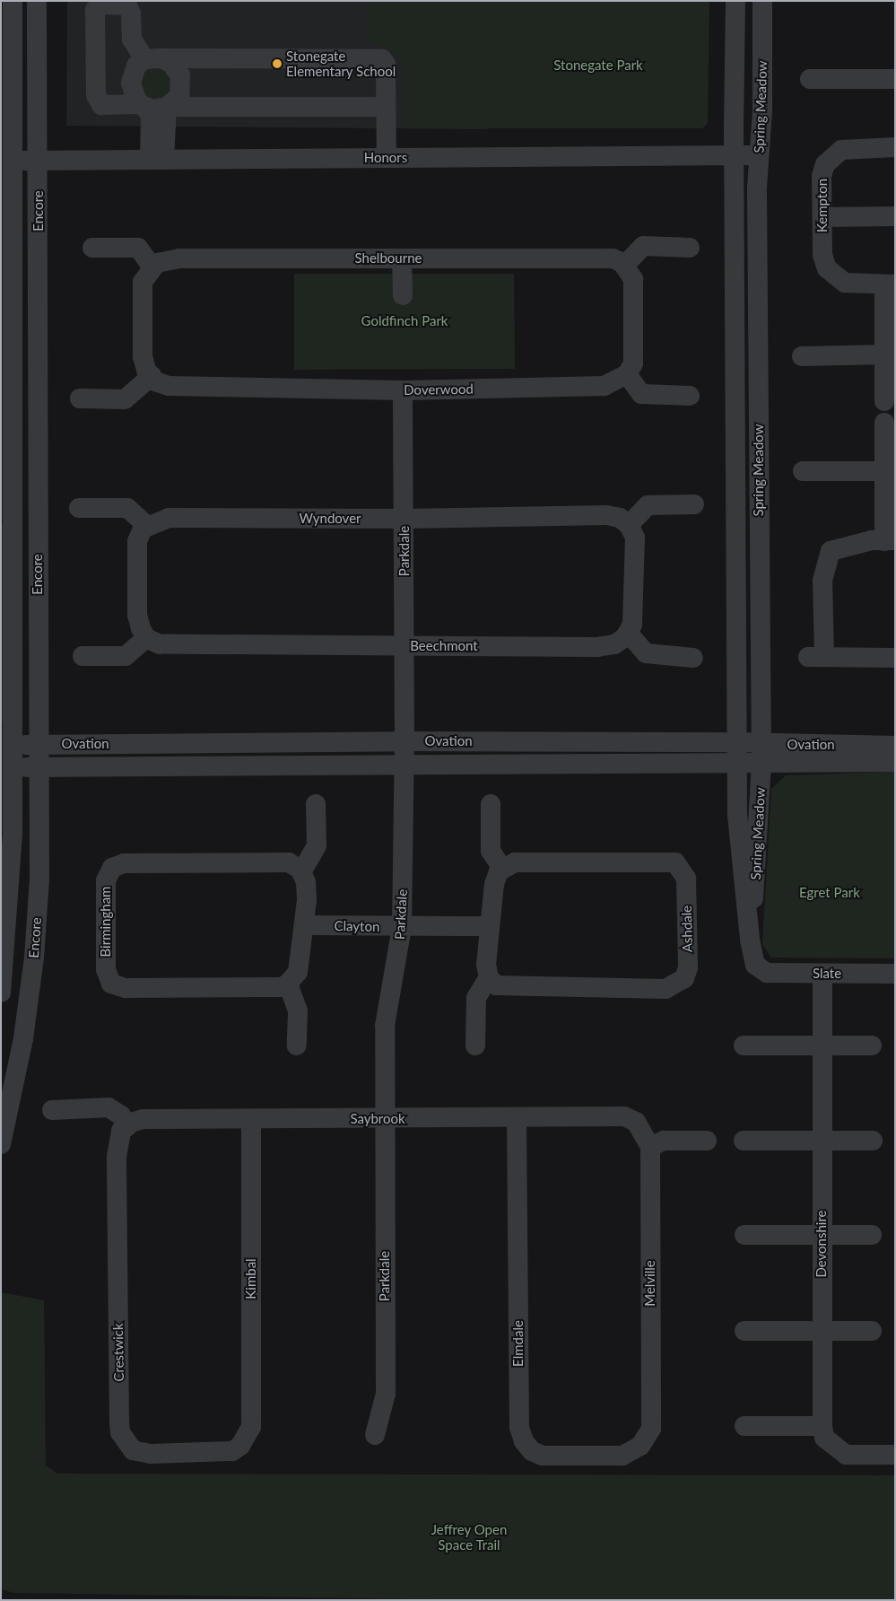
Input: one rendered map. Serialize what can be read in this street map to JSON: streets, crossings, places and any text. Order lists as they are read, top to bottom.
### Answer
{
  "streets": {
    "street": [
      "Spring Meadow",
      "Honors",
      "Kempton",
      "Encore",
      "Shelbourne",
      "Doverwood",
      "Wyndover",
      "Parkdale",
      "Beechmont",
      "Ovation",
      "Birmingham",
      "Clayton",
      "Ashdale",
      "Slate",
      "Saybrook",
      "Devonshire",
      "Kimbal",
      "Melville",
      "Elmdale",
      "Crestwick"
    ]
  },
  "crossings": [
    ["Spring Meadow", "Honors"],
    ["Spring Meadow", "Ovation"],
    ["Spring Meadow", "Slate"],
    ["Honors", "Encore"],
    ["Encore", "Ovation"],
    ["Doverwood", "Parkdale"],
    ["Wyndover", "Parkdale"],
    ["Parkdale", "Beechmont"],
    ["Parkdale", "Ovation"],
    ["Parkdale", "Clayton"],
    ["Parkdale", "Saybrook"],
    ["Slate", "Devonshire"],
    ["Saybrook", "Kimbal"],
    ["Saybrook", "Melville"],
    ["Saybrook", "Elmdale"],
    ["Saybrook", "Crestwick"],
    ["Kimbal", "Crestwick"],
    ["Melville", "Elmdale"]
  ],
  "parks": [
    "Stonegate Park",
    "Goldfinch Park",
    "Egret Park",
    "Jeffrey Open Space Trail"
  ],
  "places": ["Stonegate Elementary School"]
}
